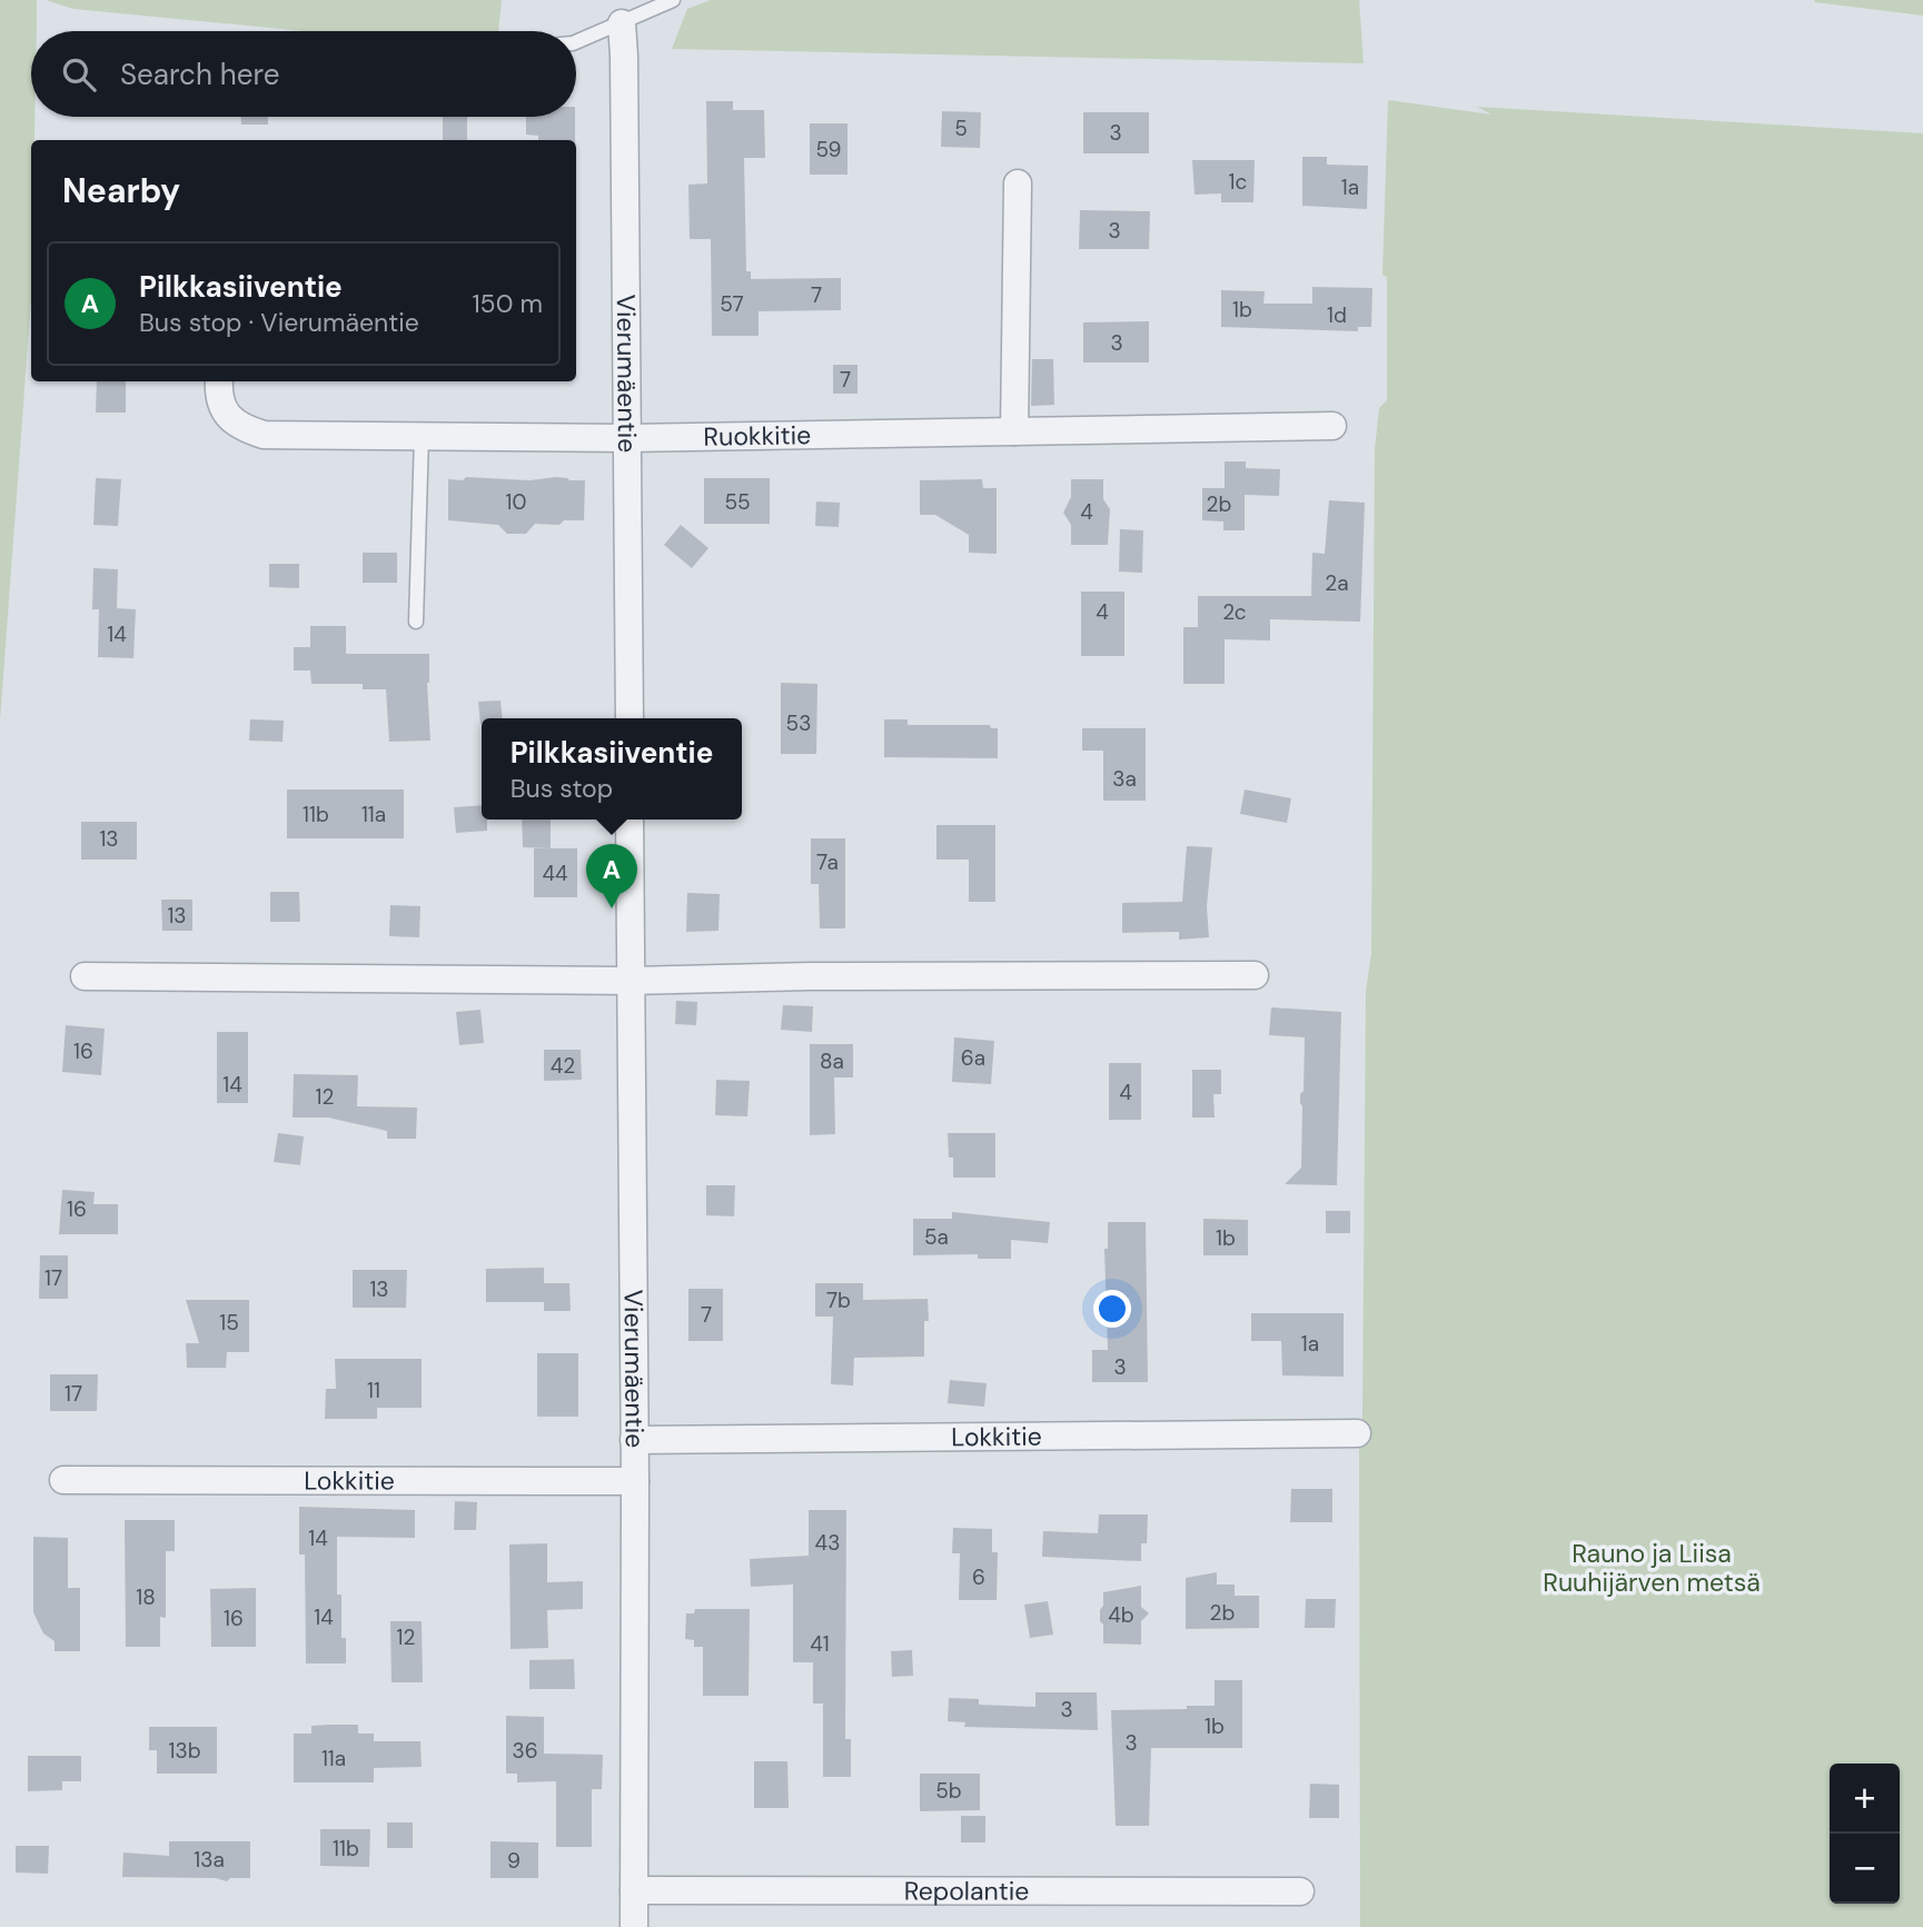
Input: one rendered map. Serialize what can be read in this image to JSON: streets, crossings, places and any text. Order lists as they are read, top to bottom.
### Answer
{
  "streets": {
    "street": [
      "Vierumäentie",
      "Ruokkitie",
      "Lokkitie",
      "Repolantie"
    ]
  },
  "crossings": [
    ["Vierumäentie", "Ruokkitie"],
    ["Vierumäentie", "Lokkitie"],
    ["Vierumäentie", "Repolantie"]
  ],
  "parks": ["Rauno ja Liisa Ruuhijärven metsä"],
  "house_numbers": [
    "5",
    "3",
    "59",
    "1c",
    "1a",
    "3",
    "7",
    "57",
    "1b",
    "1d",
    "3",
    "7",
    "10",
    "55",
    "2b",
    "4",
    "2a",
    "4",
    "2c",
    "14",
    "53",
    "3a",
    "11b",
    "11a",
    "13",
    "7a",
    "44",
    "13",
    "16",
    "6a",
    "8a",
    "42",
    "14",
    "4",
    "12",
    "16",
    "5a",
    "1b",
    "17",
    "13",
    "7b",
    "7",
    "15",
    "1a",
    "3",
    "11",
    "17",
    "14",
    "43",
    "6",
    "18",
    "2b",
    "4b",
    "14",
    "16",
    "12",
    "41",
    "3",
    "1b",
    "3",
    "13b",
    "36",
    "11a",
    "5b",
    "11b",
    "13a",
    "9"
  ],
  "page": {
    "search": "Search here",
    "heading": "Nearby",
    "list": [
      {
        "mark": "A",
        "name": "Pilkkasiiventie",
        "note": "Bus stop · Vierumäentie",
        "value": "150 m"
      }
    ],
    "popup": ["Pilkkasiiventie", "Bus stop"],
    "pins": "A",
    "map_buttons": ["+", "−"]
  }
}
